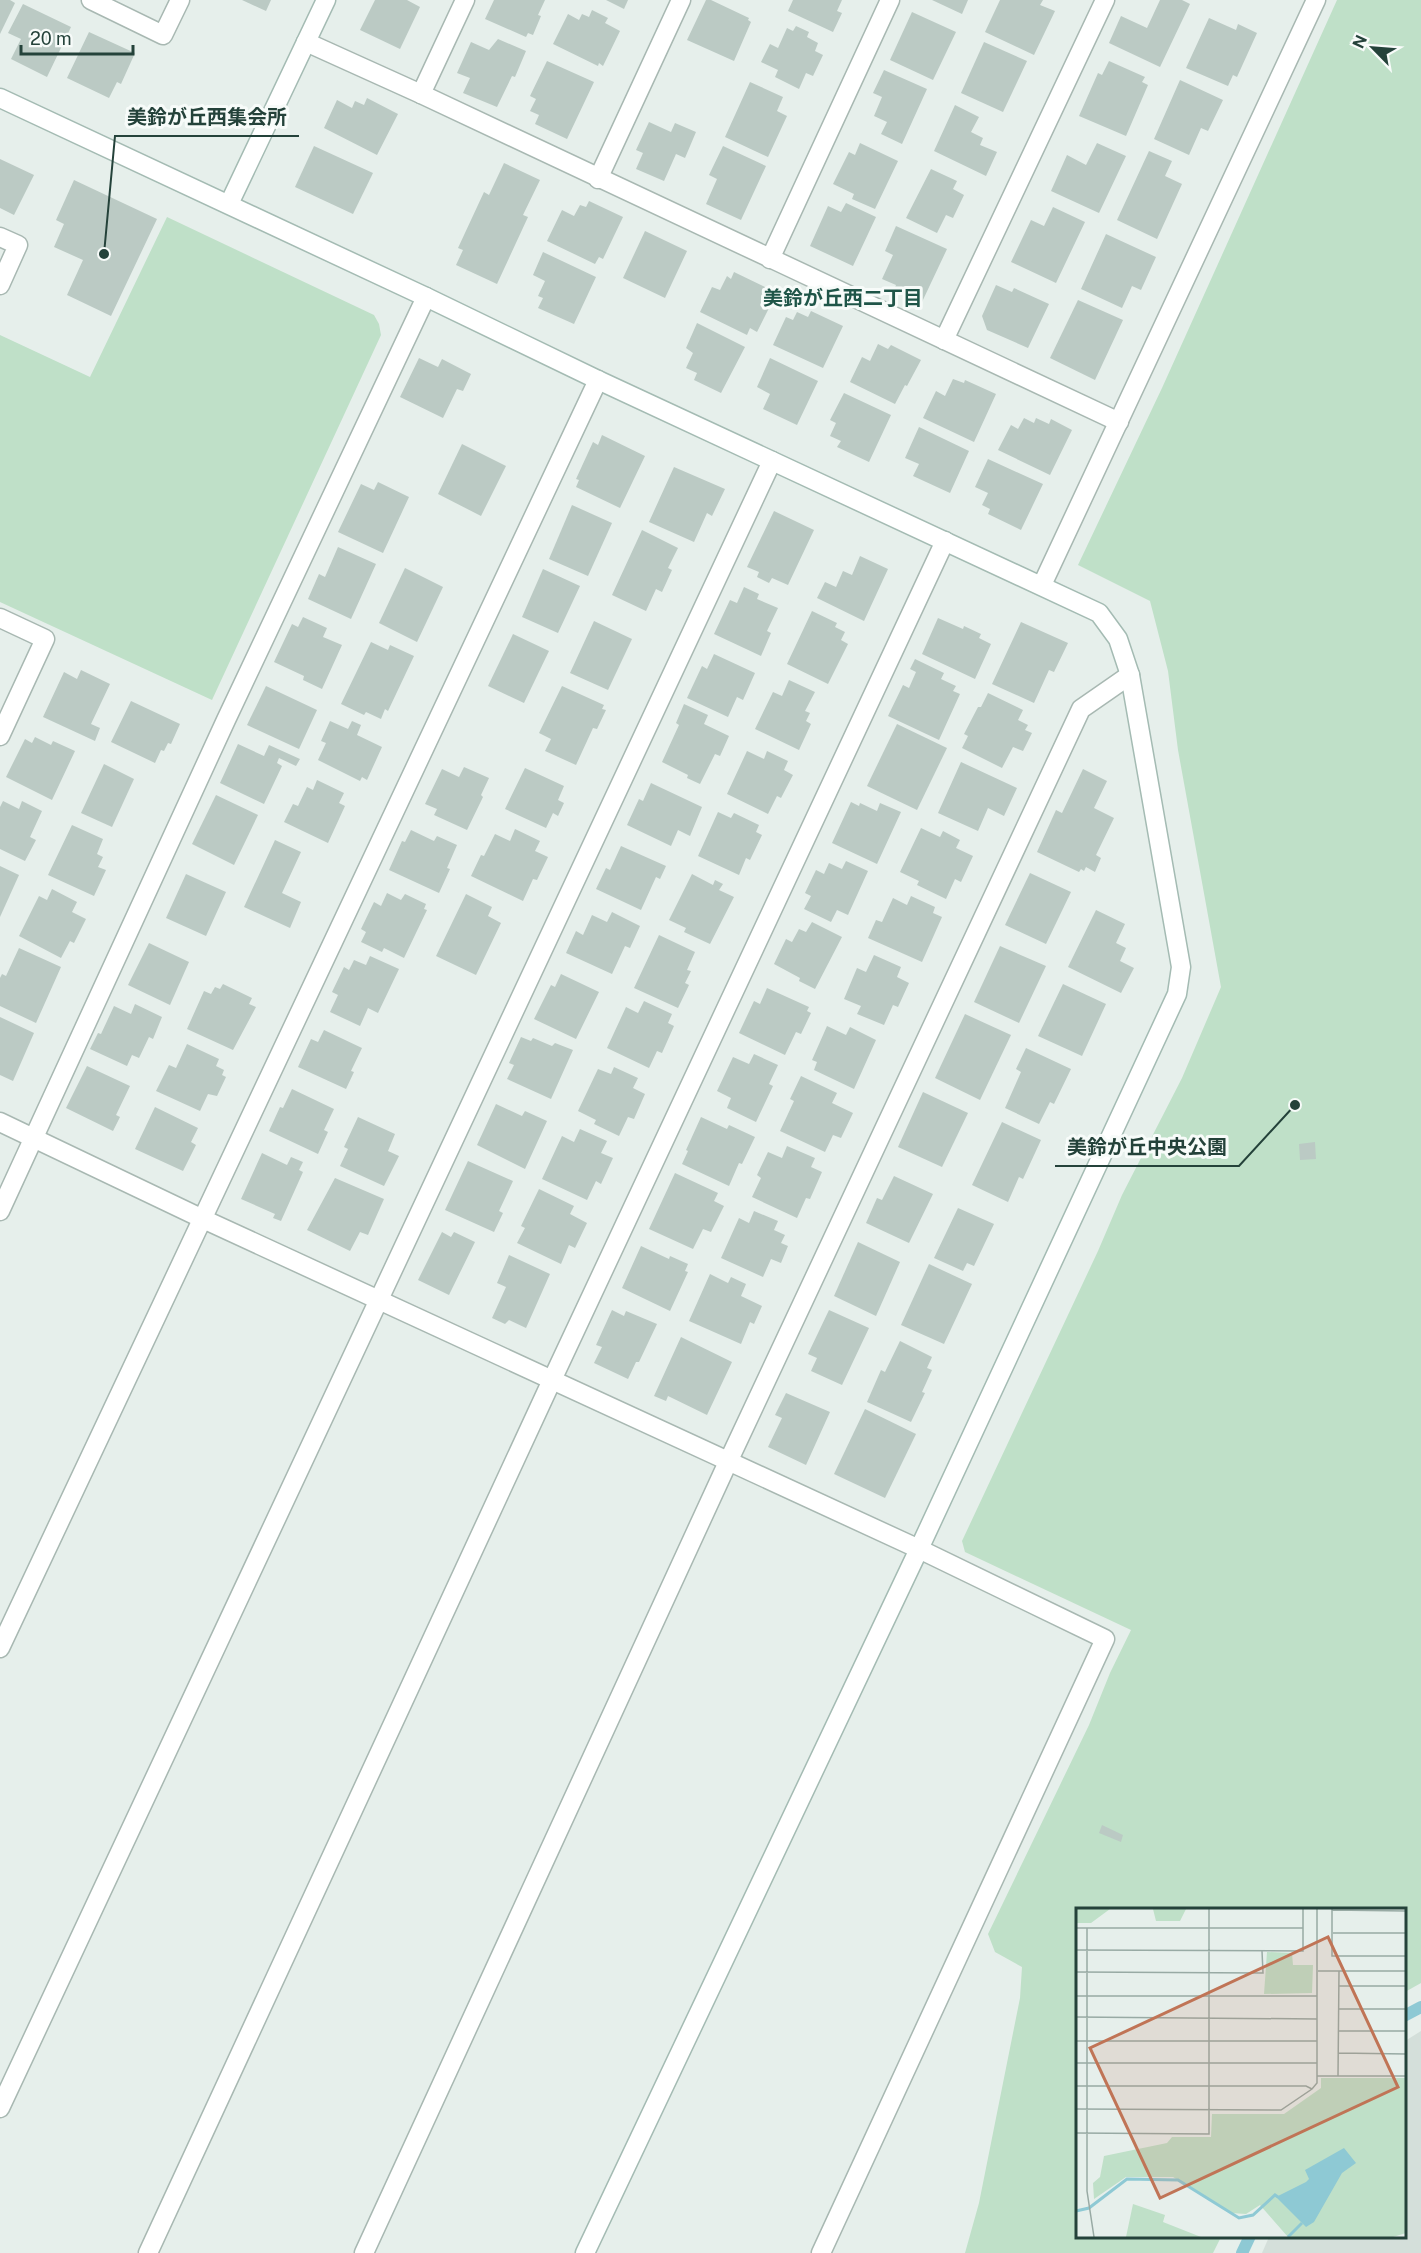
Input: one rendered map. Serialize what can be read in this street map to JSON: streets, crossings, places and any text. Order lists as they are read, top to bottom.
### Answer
{
  "districts": ["美鈴が丘西二丁目"],
  "places": ["美鈴が丘西集会所", "美鈴が丘中央公園"],
  "scale_bar": "20 m",
  "north": "top left"
}
